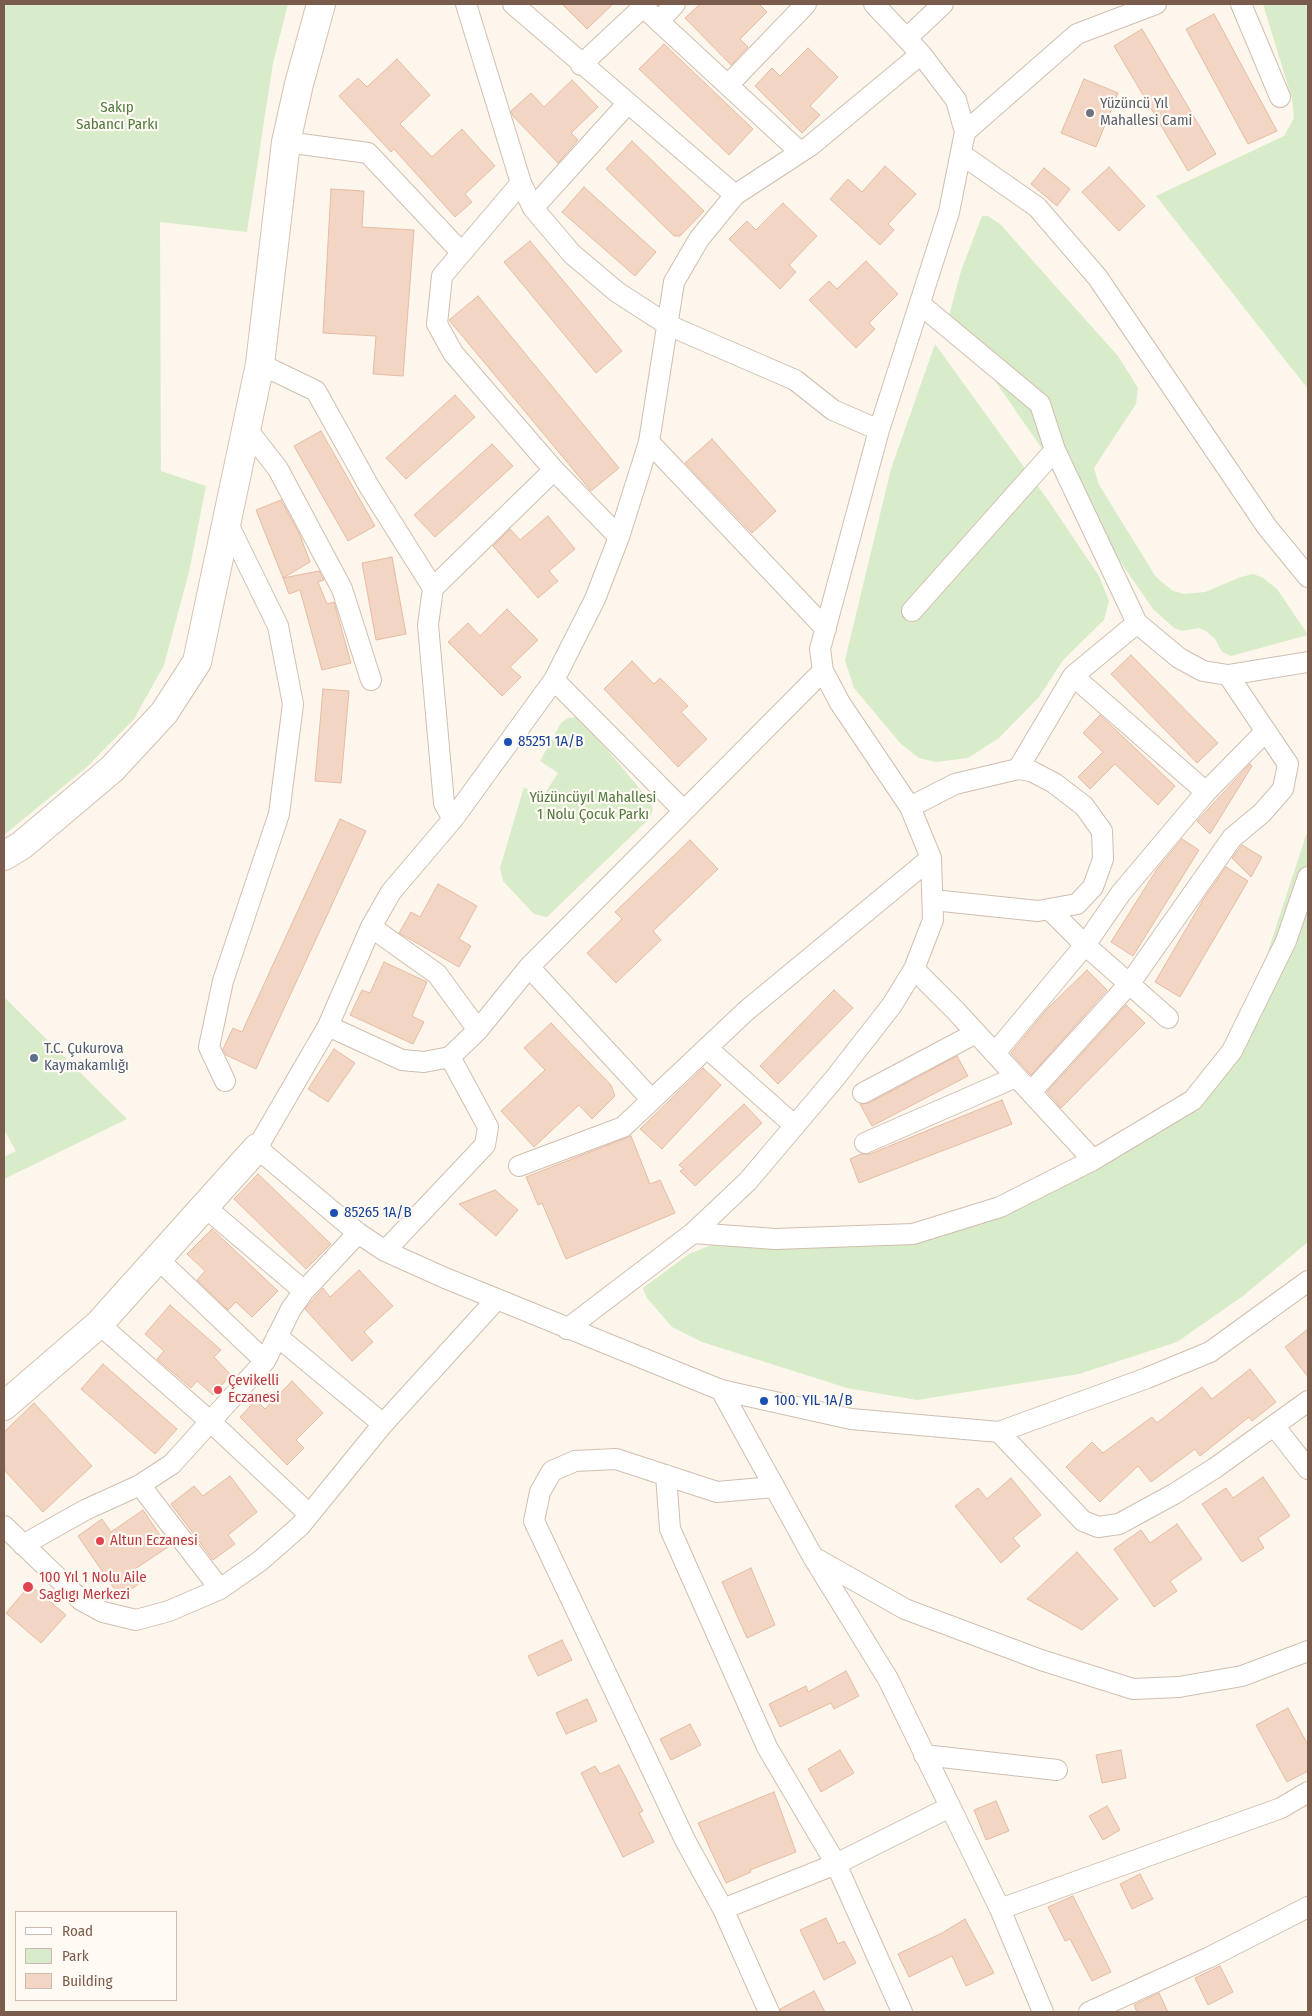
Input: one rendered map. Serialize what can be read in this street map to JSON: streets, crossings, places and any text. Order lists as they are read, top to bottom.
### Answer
{
  "parks": ["Sakıp Sabancı Parkı", "Yüzüncüyıl Mahallesi 1 Nolu Çocuk Parkı"],
  "places": [
    "Yüzüncü Yıl Mahallesi Cami",
    "85251 1A/B",
    "T.C. Çukurova Kaymakamlığı",
    "85265 1A/B",
    "Çevikelli Eczanesi",
    "100. YIL 1A/B",
    "Altun Eczanesi",
    "100 Yıl 1 Nolu Aile Saglıgı Merkezi"
  ],
  "legend": ["Road", "Park", "Building"]
}
